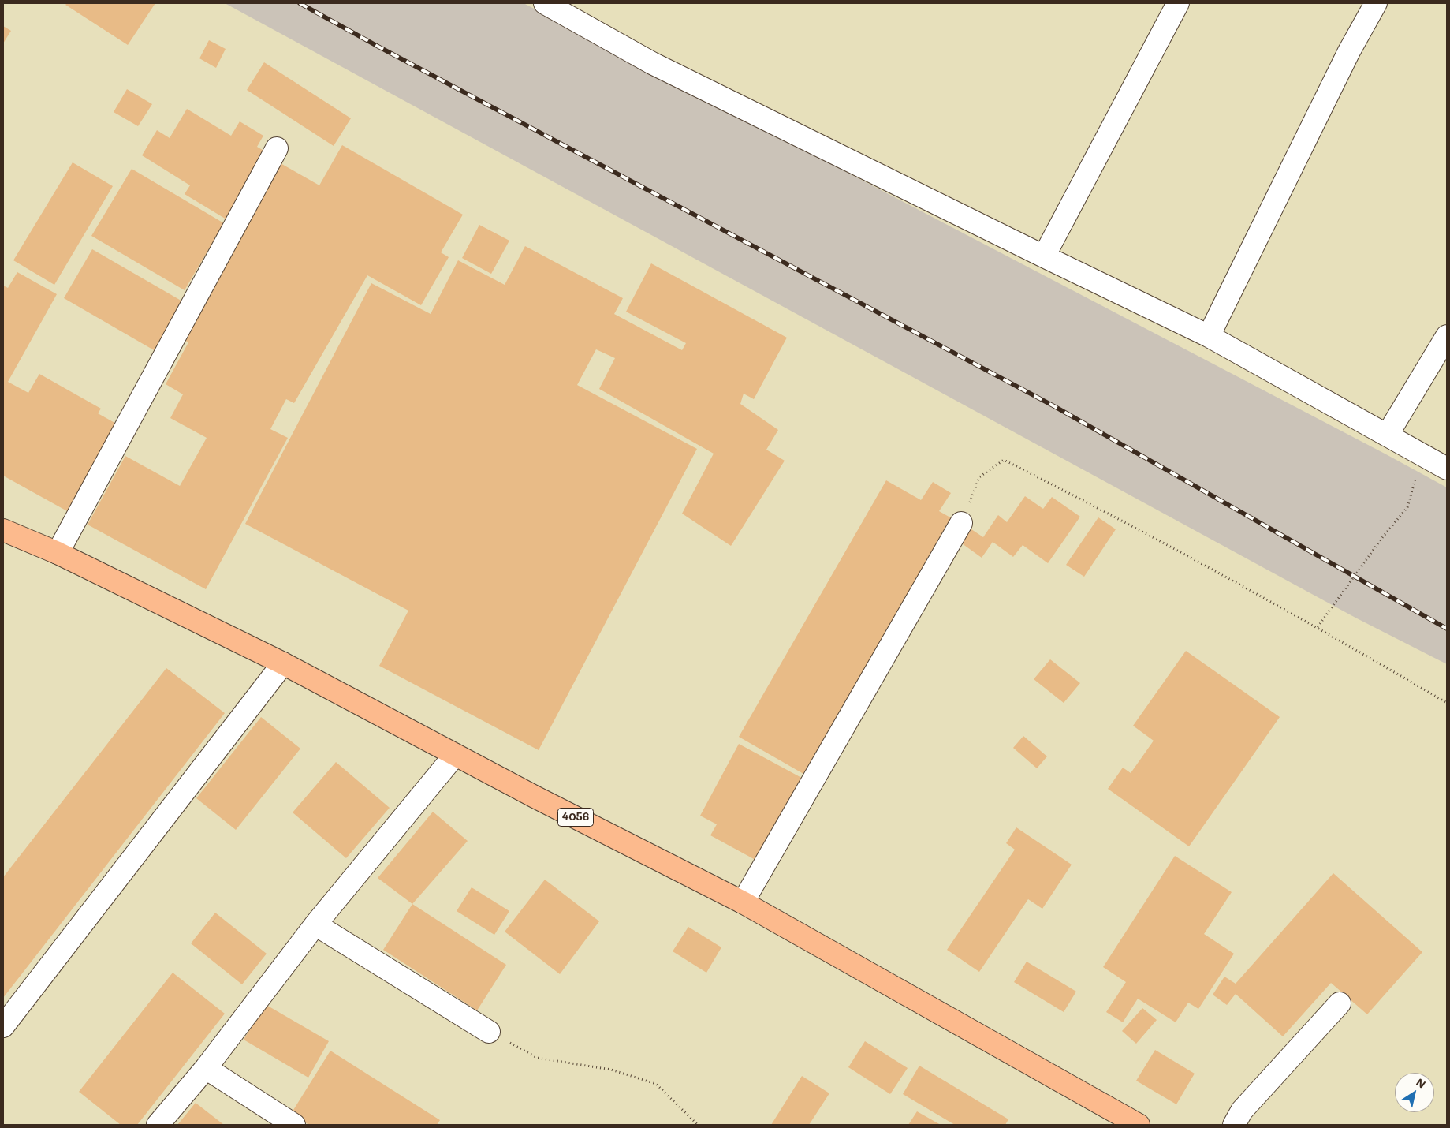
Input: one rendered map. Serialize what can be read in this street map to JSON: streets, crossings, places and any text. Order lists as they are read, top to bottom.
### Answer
{
  "streets": {
    "main road": ["4056"]
  },
  "north": "top right"
}
